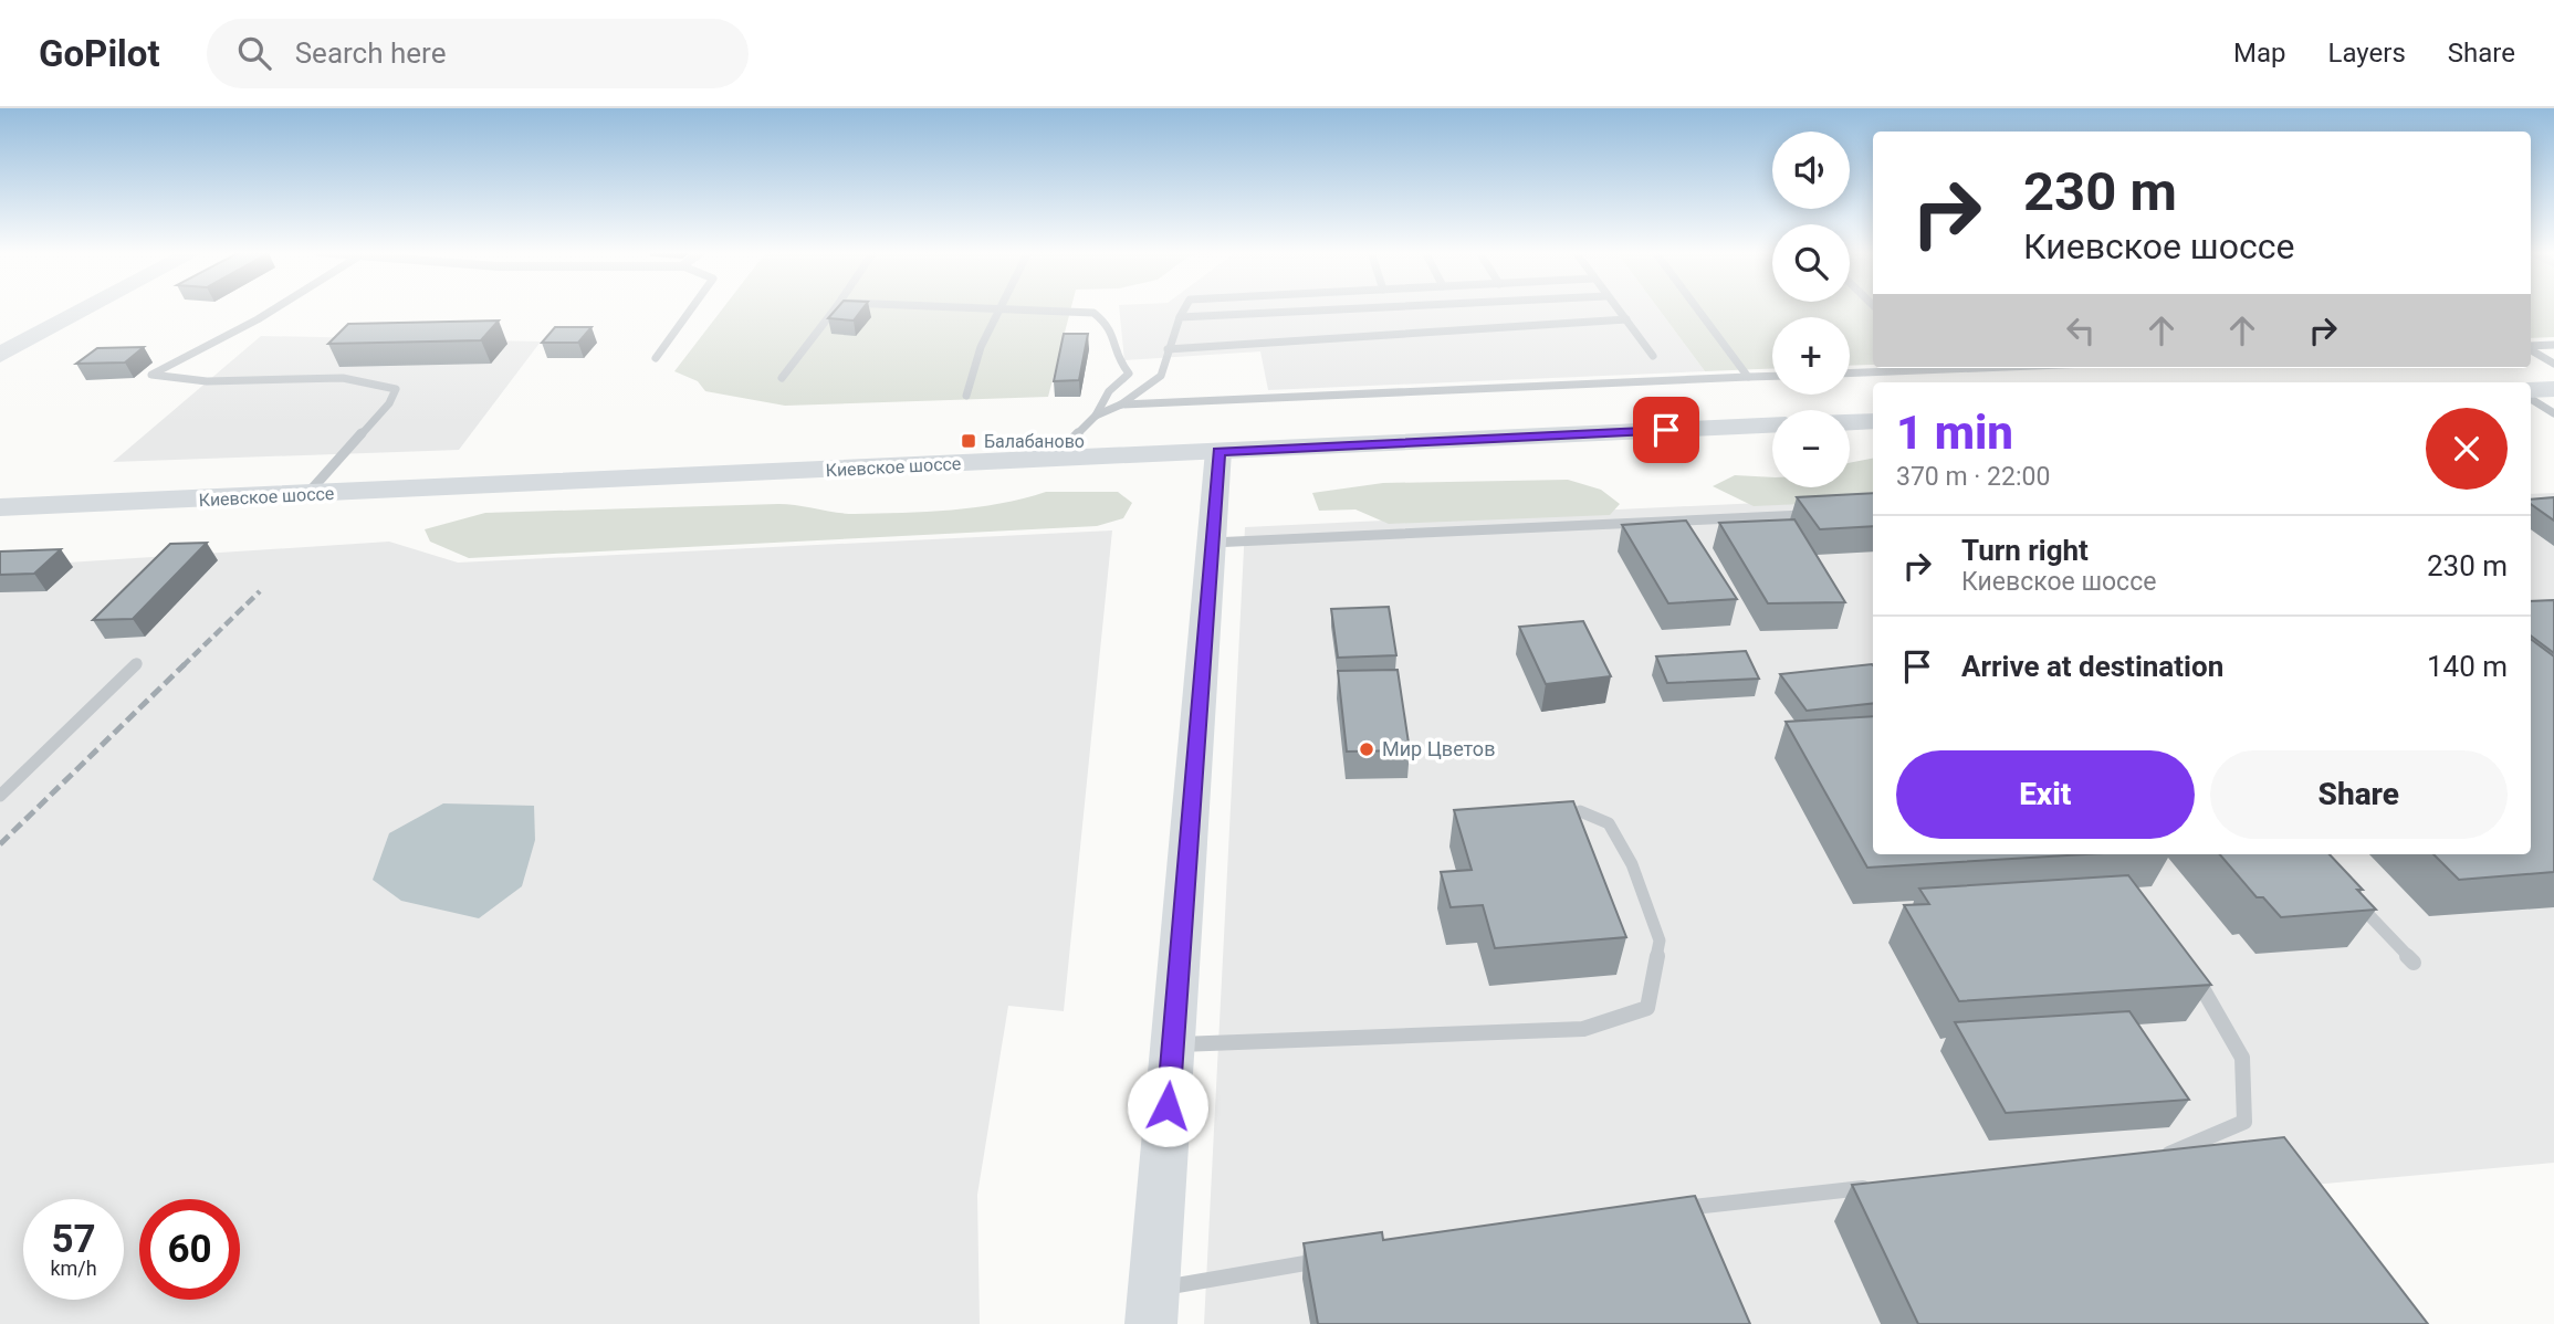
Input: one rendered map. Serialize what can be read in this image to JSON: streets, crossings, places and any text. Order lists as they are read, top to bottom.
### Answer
{
  "streets": {
    "highway": ["Киевское шоссе"]
  },
  "places": {
    "transit": ["Балабаново"],
    "other": ["Мир Цветов"]
  },
  "page": {
    "header": "GoPilot",
    "search": "Search here",
    "nav": ["Map", "Layers", "Share"],
    "map_buttons": ["+", "−"],
    "turn": ["230 m", "Киевское шоссе"],
    "heading": ["1 min", "370 m · 22:00"],
    "list": [
      {
        "name": "Turn right",
        "note": "Киевское шоссе",
        "value": "230 m"
      },
      {
        "name": "Arrive at destination",
        "value": "140 m"
      }
    ],
    "buttons": ["Exit", "Share"],
    "speed": "57 km/h",
    "limit": "60"
  }
}
